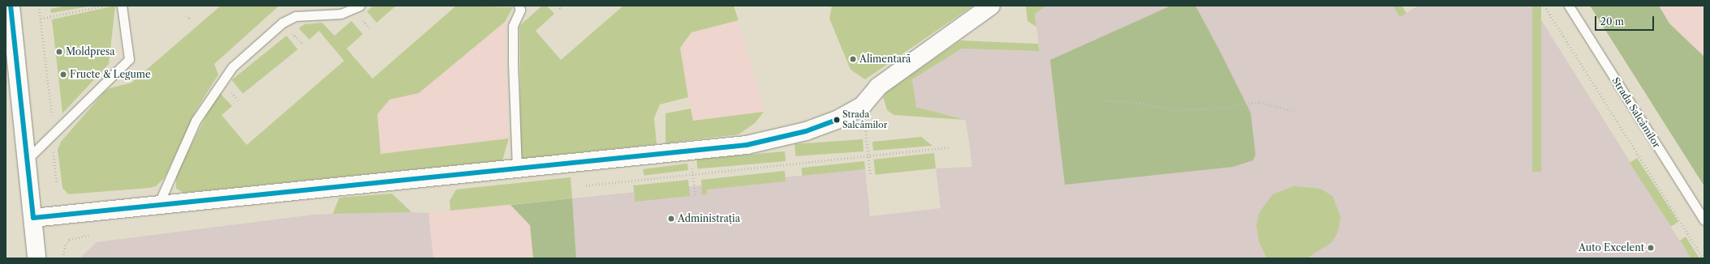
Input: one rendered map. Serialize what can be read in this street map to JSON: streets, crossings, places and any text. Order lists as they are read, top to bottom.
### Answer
{
  "streets": {
    "lane": ["Strada Salcâmilor"]
  },
  "places": [
    "Moldpresa",
    "Alimentară",
    "Fructe & Legume",
    "Strada Salcâmilor",
    "Administrația",
    "Auto Excelent"
  ],
  "scale_bar": "20 m"
}
